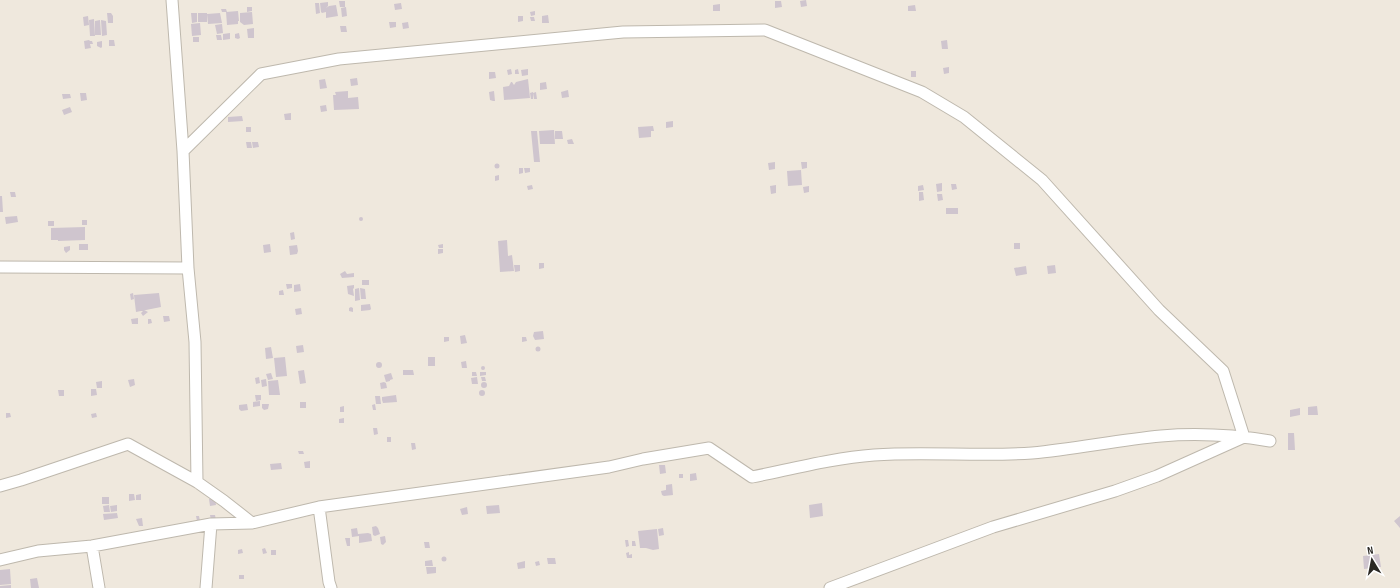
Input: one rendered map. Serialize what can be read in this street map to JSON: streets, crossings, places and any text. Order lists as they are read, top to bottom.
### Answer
{
  "north": "top"
}
